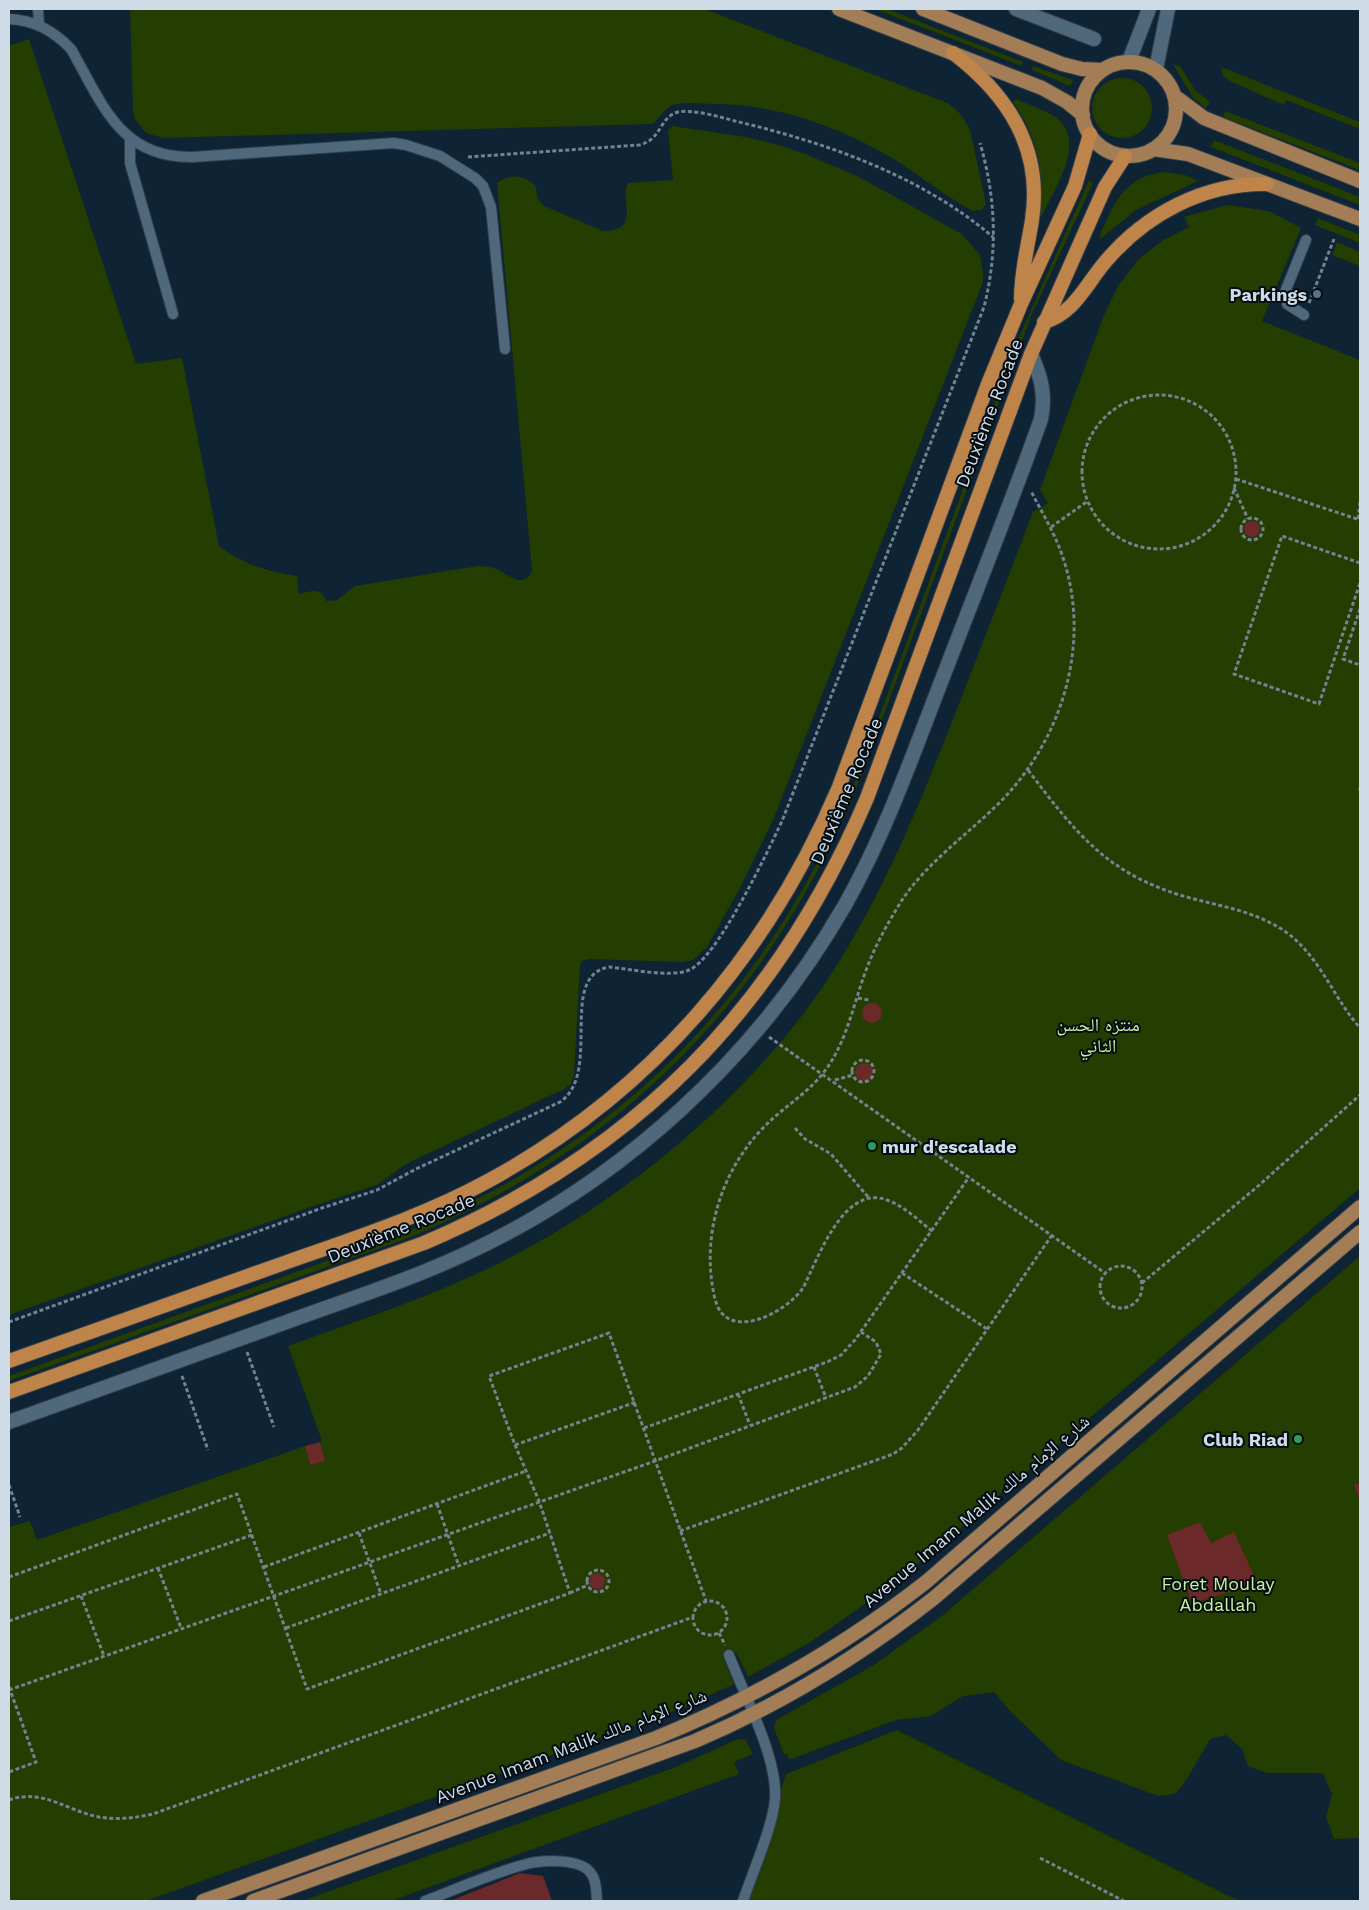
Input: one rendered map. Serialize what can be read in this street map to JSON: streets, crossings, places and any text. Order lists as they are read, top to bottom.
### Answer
{
  "streets": {
    "highway": ["Deuxième Rocade"],
    "main road": ["Avenue Imam Malik شارع الإمام مالك"]
  },
  "parks": ["منتزه الحسن الثاني", "Foret Moulay Abdallah"],
  "places": ["Parkings", "mur d'escalade", "Club Riad"]
}
